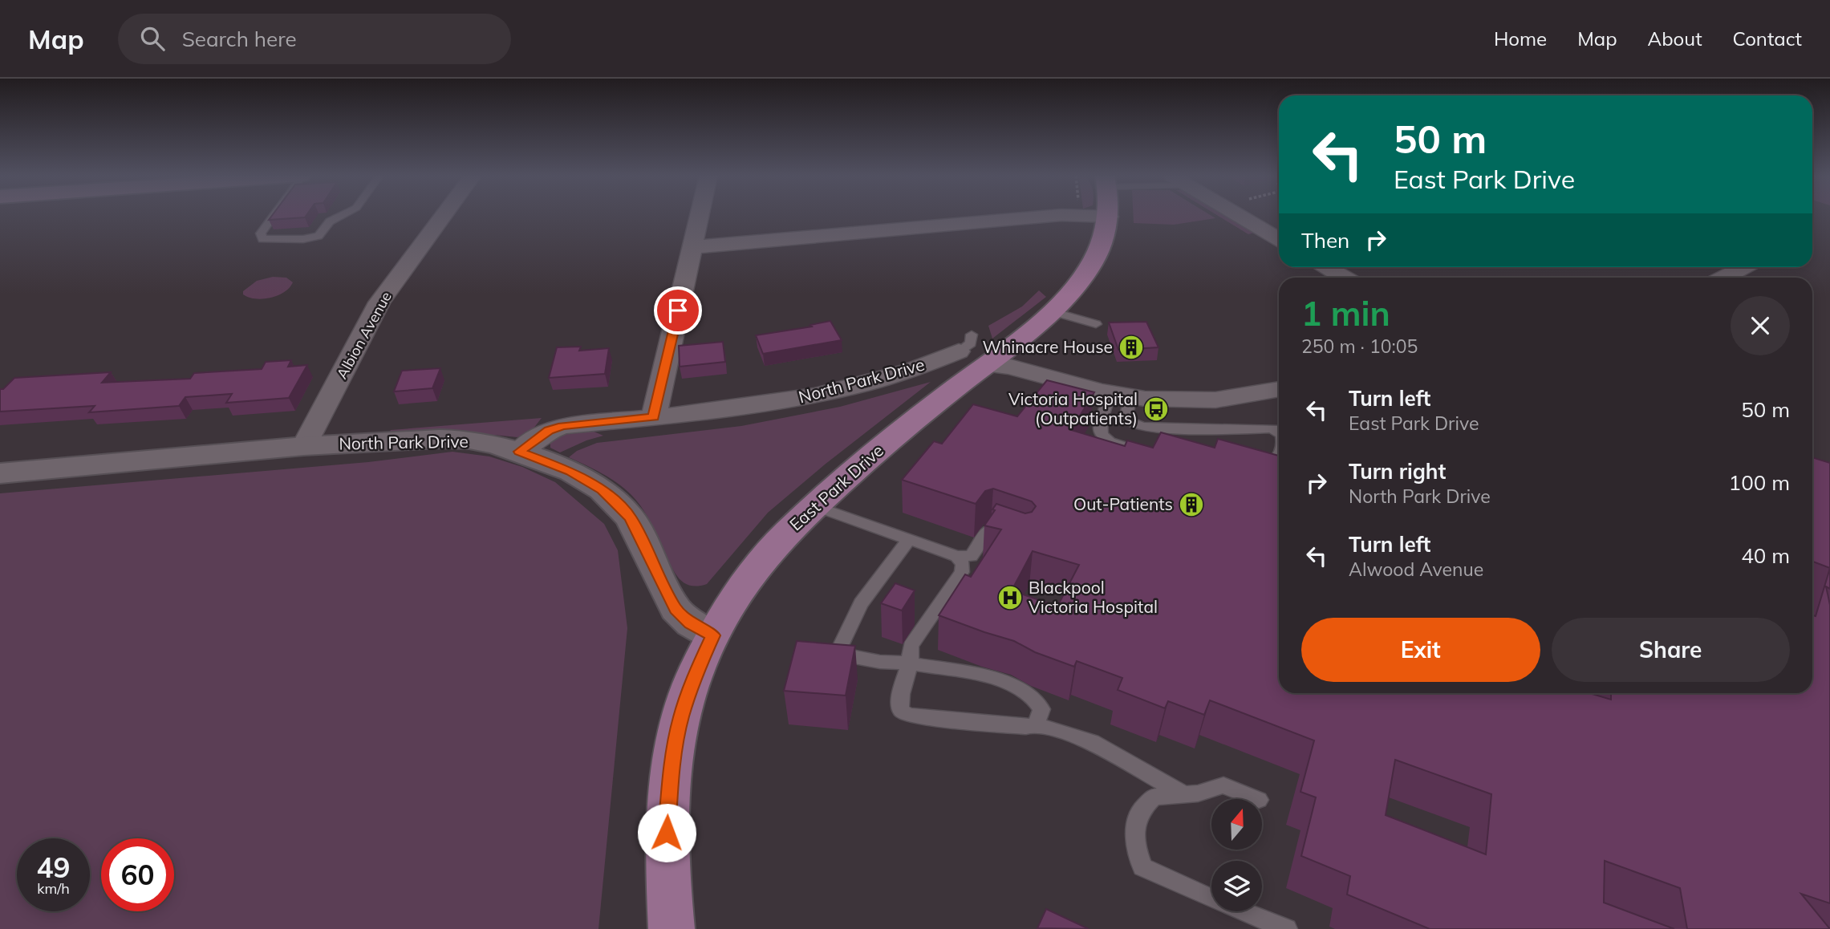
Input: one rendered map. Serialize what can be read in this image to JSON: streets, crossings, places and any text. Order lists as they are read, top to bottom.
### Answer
{
  "streets": {
    "main road": ["North Park Drive", "East Park Drive"],
    "street": ["Albion Avenue"]
  },
  "crossings": [
    ["Albion Avenue", "North Park Drive"],
    ["North Park Drive", "East Park Drive"]
  ],
  "places": {
    "building": ["Whinacre House", "Out-Patients"],
    "bus stop": ["Victoria Hospital (Outpatients)"],
    "hospital": ["Blackpool Victoria Hospital"]
  },
  "north": "top",
  "page": {
    "header": "Map",
    "search": "Search here",
    "nav": [
      "Home",
      "Map",
      "About",
      "Contact"
    ],
    "turn": ["50 m", "East Park Drive"],
    "then": "Then",
    "heading": ["1 min", "250 m · 10:05"],
    "list": [
      {
        "name": "Turn left",
        "note": "East Park Drive",
        "value": "50 m"
      },
      {
        "name": "Turn right",
        "note": "North Park Drive",
        "value": "100 m"
      },
      {
        "name": "Turn left",
        "note": "Alwood Avenue",
        "value": "40 m"
      }
    ],
    "buttons": ["Exit", "Share"],
    "speed": "49 km/h",
    "limit": "60"
  }
}
